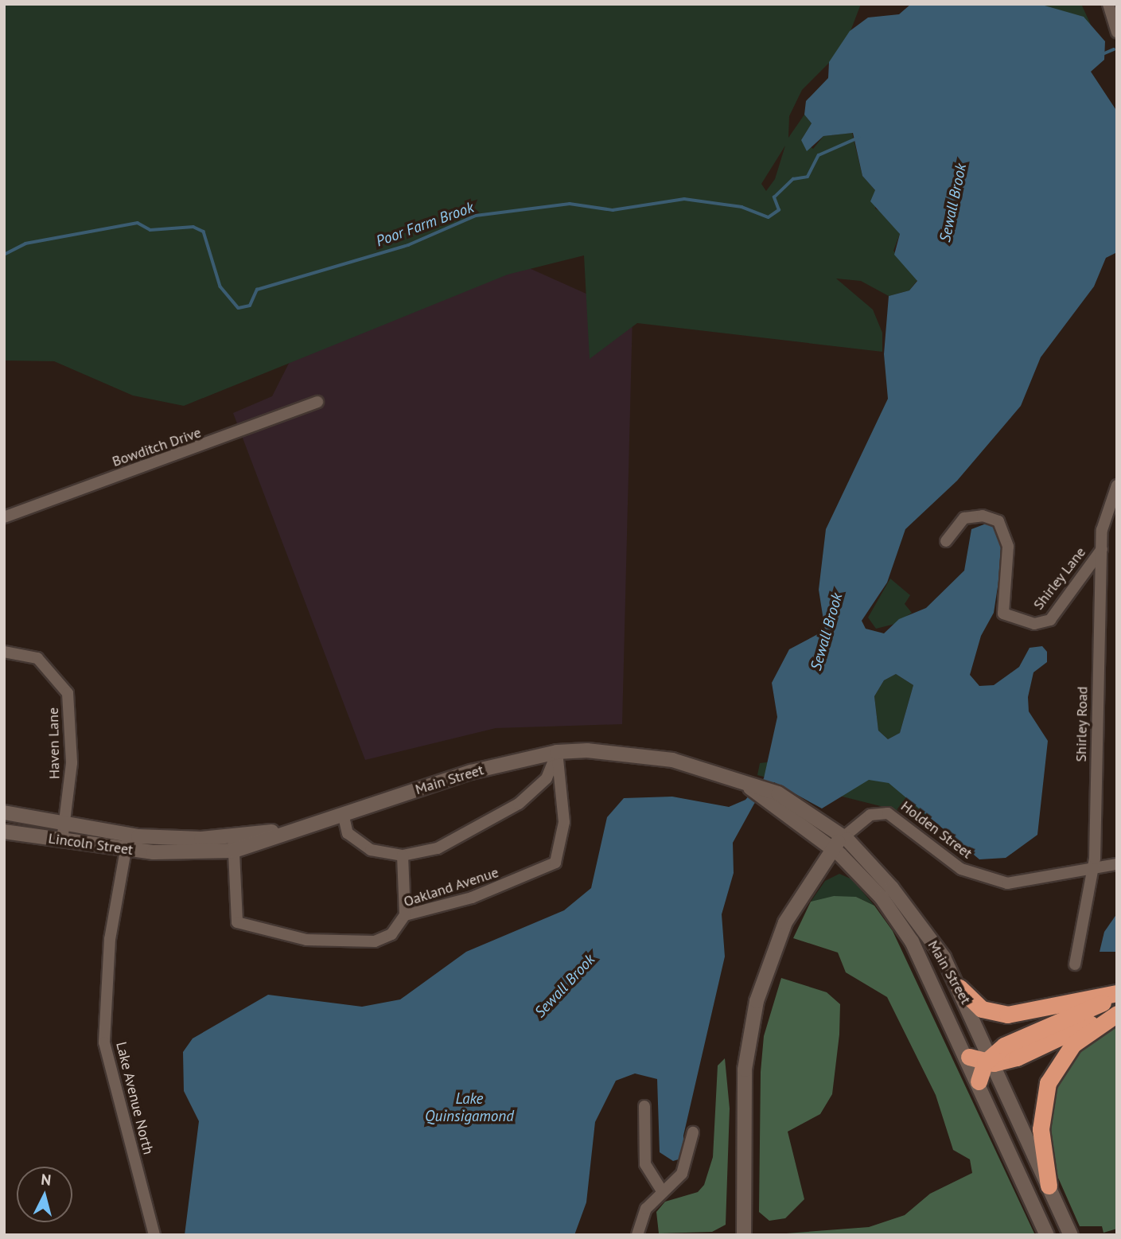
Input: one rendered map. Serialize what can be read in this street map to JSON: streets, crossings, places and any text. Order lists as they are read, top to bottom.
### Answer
{
  "streets": {
    "main road": ["Main Street", "Lincoln Street"],
    "street": [
      "Bowditch Drive",
      "Shirley Lane",
      "Shirley Road",
      "Haven Lane",
      "Holden Street",
      "Oakland Avenue",
      "Lake Avenue North"
    ]
  },
  "crossings": [
    ["Shirley Lane", "Shirley Road"],
    ["Shirley Road", "Holden Street"],
    ["Haven Lane", "Lincoln Street"],
    ["Main Street", "Holden Street"],
    ["Main Street", "Lincoln Street"],
    ["Main Street", "Oakland Avenue"],
    ["Lincoln Street", "Lake Avenue North"]
  ],
  "water": ["Sewall Brook", "Poor Farm Brook", "Lake Quinsigamond"],
  "north": "top"
}
